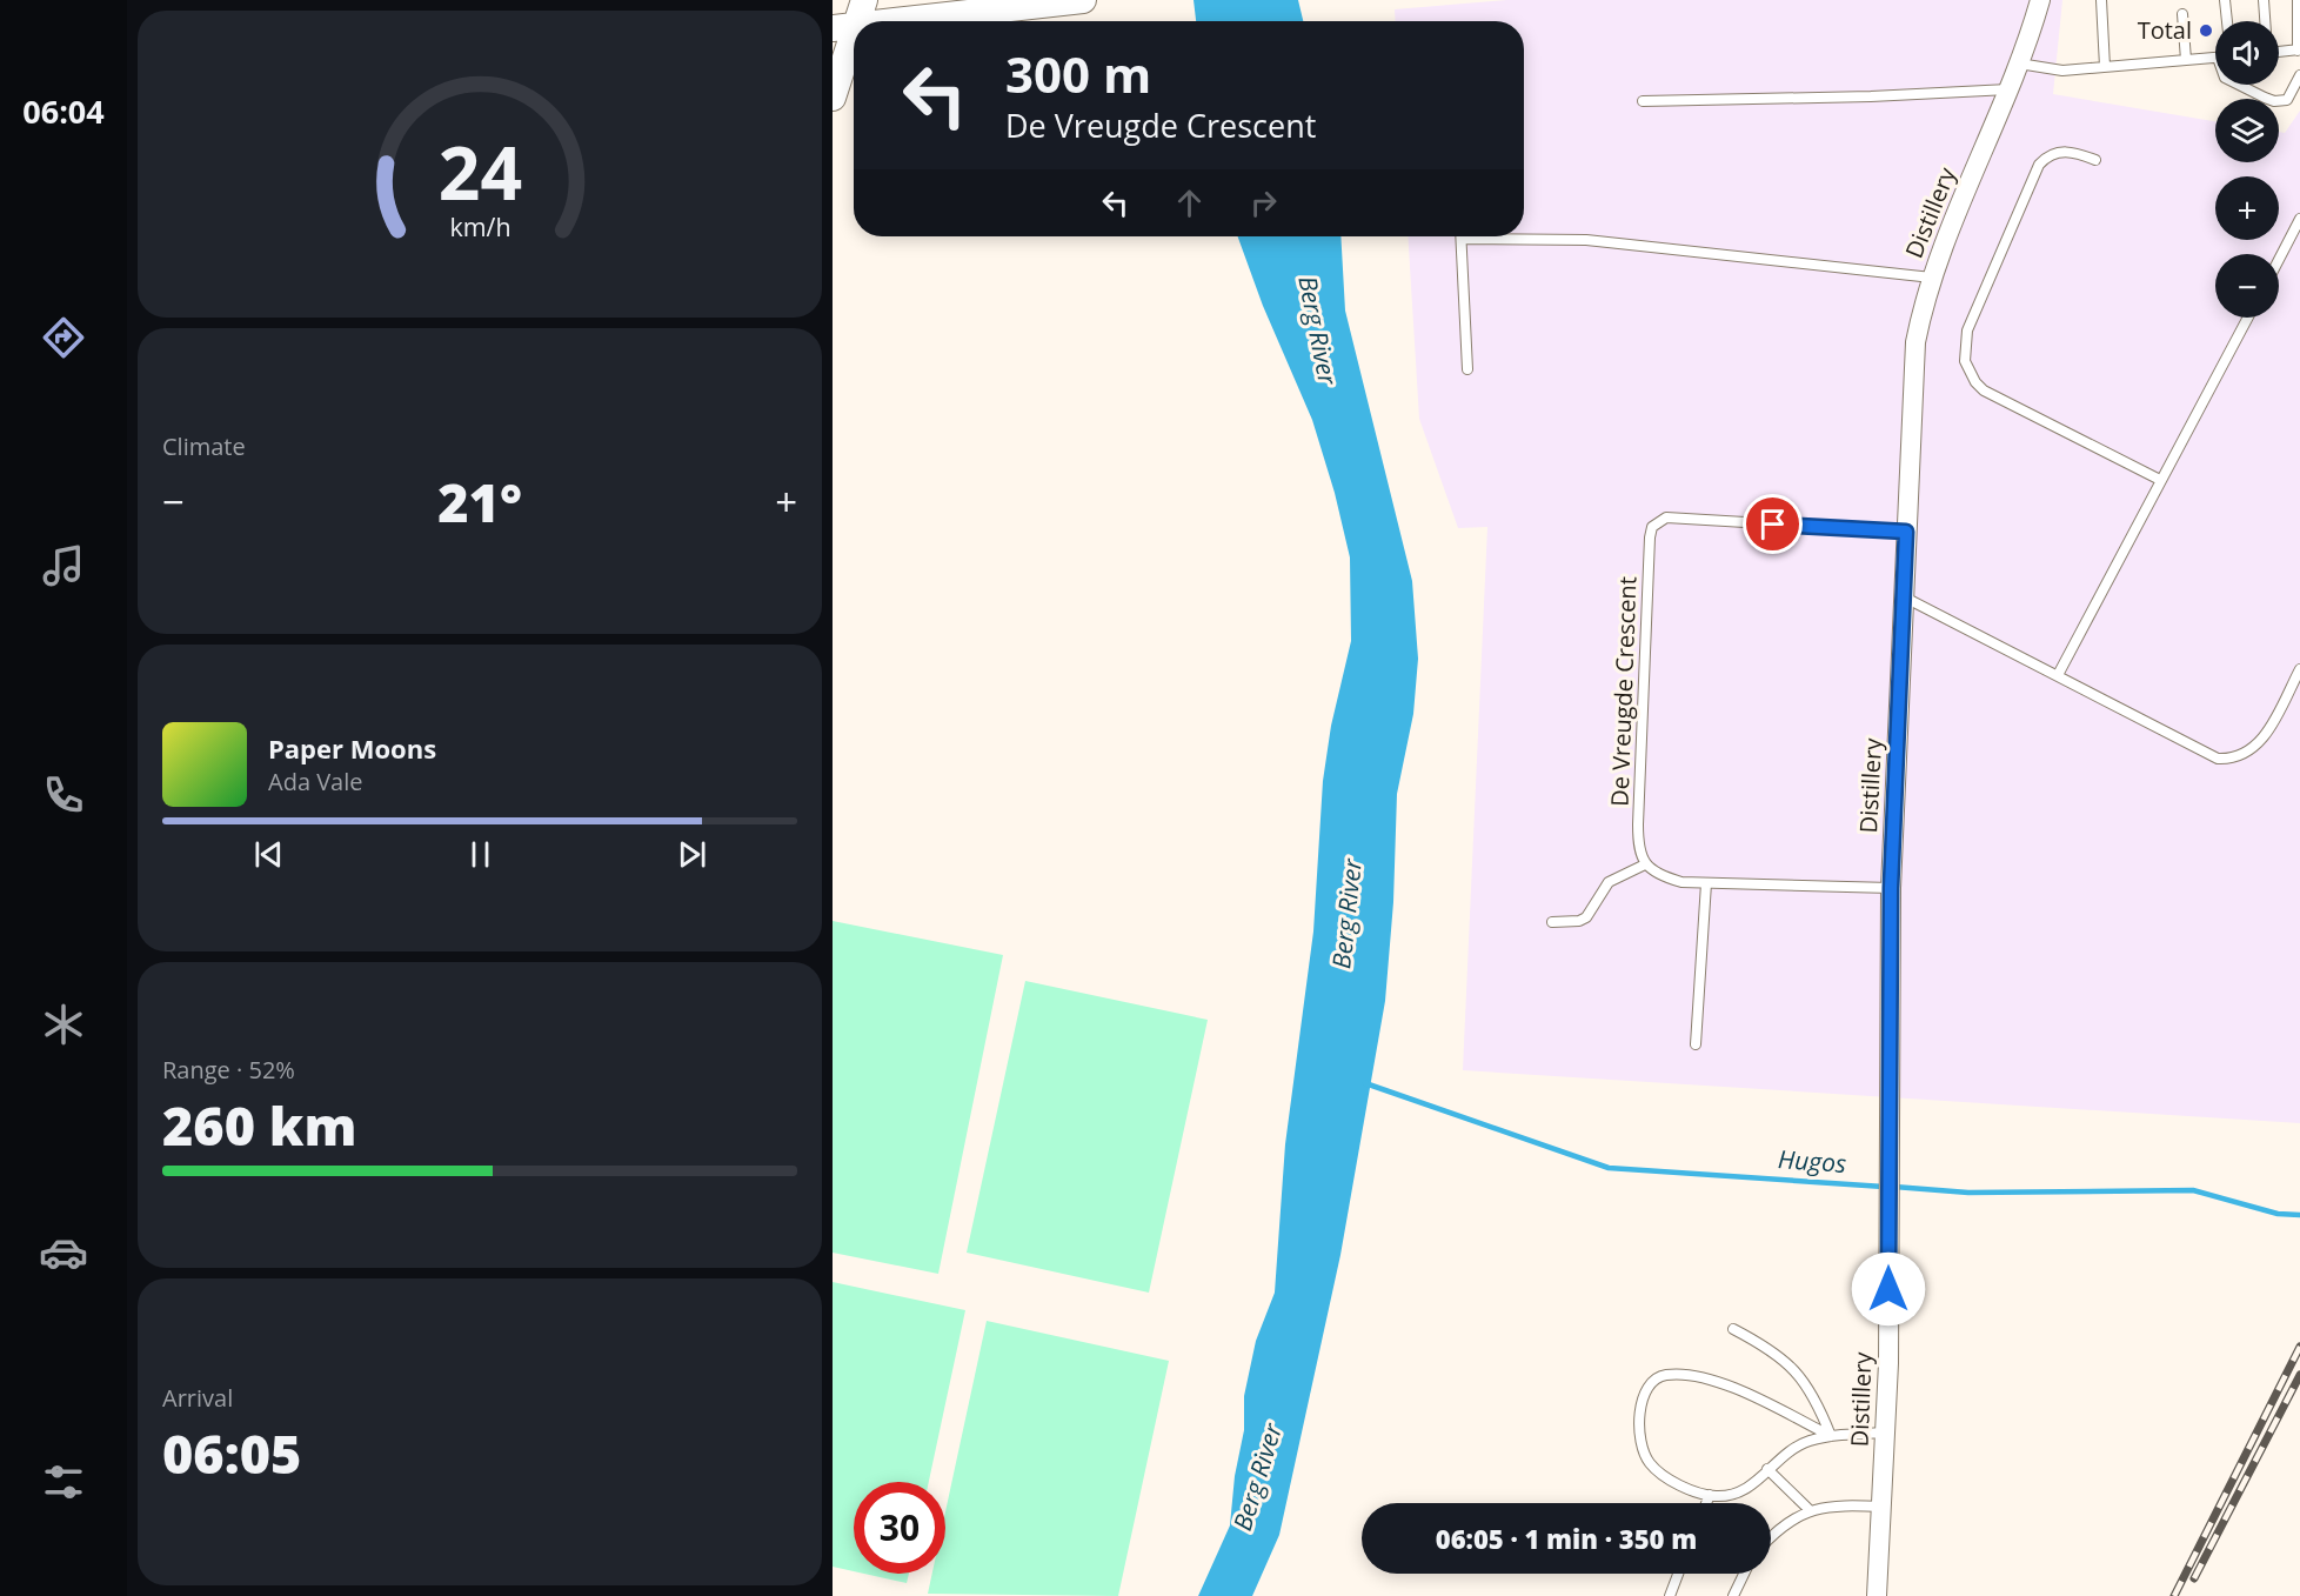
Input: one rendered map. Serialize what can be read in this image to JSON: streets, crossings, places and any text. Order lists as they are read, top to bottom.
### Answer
{
  "streets": {
    "street": ["Distillery"],
    "lane": ["De Vreugde Crescent"]
  },
  "crossings": [
    ["Distillery", "De Vreugde Crescent"]
  ],
  "water": ["Berg River", "Hugos"],
  "places": ["Total"],
  "page": {
    "tabs": "06:04",
    "map_buttons": ["+", "−"],
    "turn": ["300 m", "De Vreugde Crescent"],
    "tile": [
      "Climate",
      ["Range · 52%", "260 km"],
      ["Arrival", "06:05"]
    ],
    "heat": ["−", "21°", "+"],
    "song": ["Paper Moons", "Ada Vale"],
    "limit": "30",
    "trip": "06:05 · 1 min · 350 m",
    "gauge": ["24", "km/h"]
  }
}
